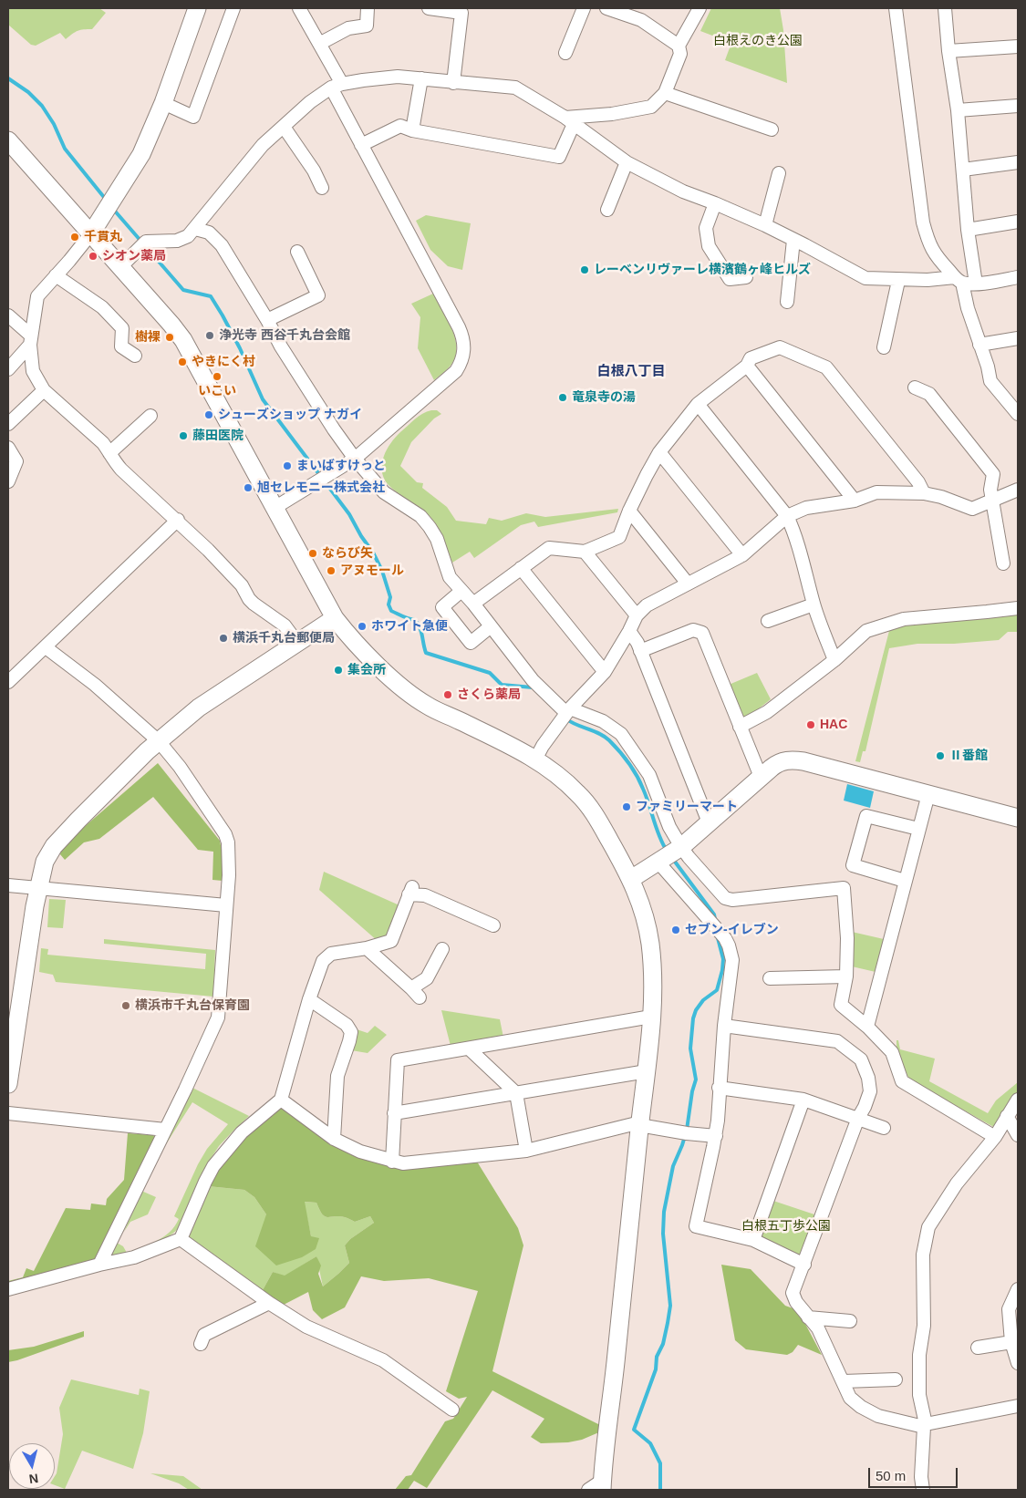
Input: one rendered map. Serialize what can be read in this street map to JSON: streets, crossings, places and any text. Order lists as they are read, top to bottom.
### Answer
{
  "districts": ["白根八丁目"],
  "parks": ["白根えのき公園", "白根五丁歩公園"],
  "places": [
    "千貫丸",
    "シオン薬局",
    "レーベンリヴァーレ横濱鶴ヶ峰ヒルズ",
    "浄光寺 西谷千丸台会館",
    "樹裸",
    "やきにく村",
    "いこい",
    "竜泉寺の湯",
    "シューズショップ ナガイ",
    "藤田医院",
    "まいばすけっと",
    "旭セレモニー株式会社",
    "ならび矢",
    "アヌモール",
    "ホワイト急便",
    "横浜千丸台郵便局",
    "集会所",
    "さくら薬局",
    "HAC",
    "Ⅱ番館",
    "ファミリーマート",
    "セブン-イレブン",
    "横浜市千丸台保育園"
  ],
  "scale_bar": "50 m",
  "north": "bottom"
}
